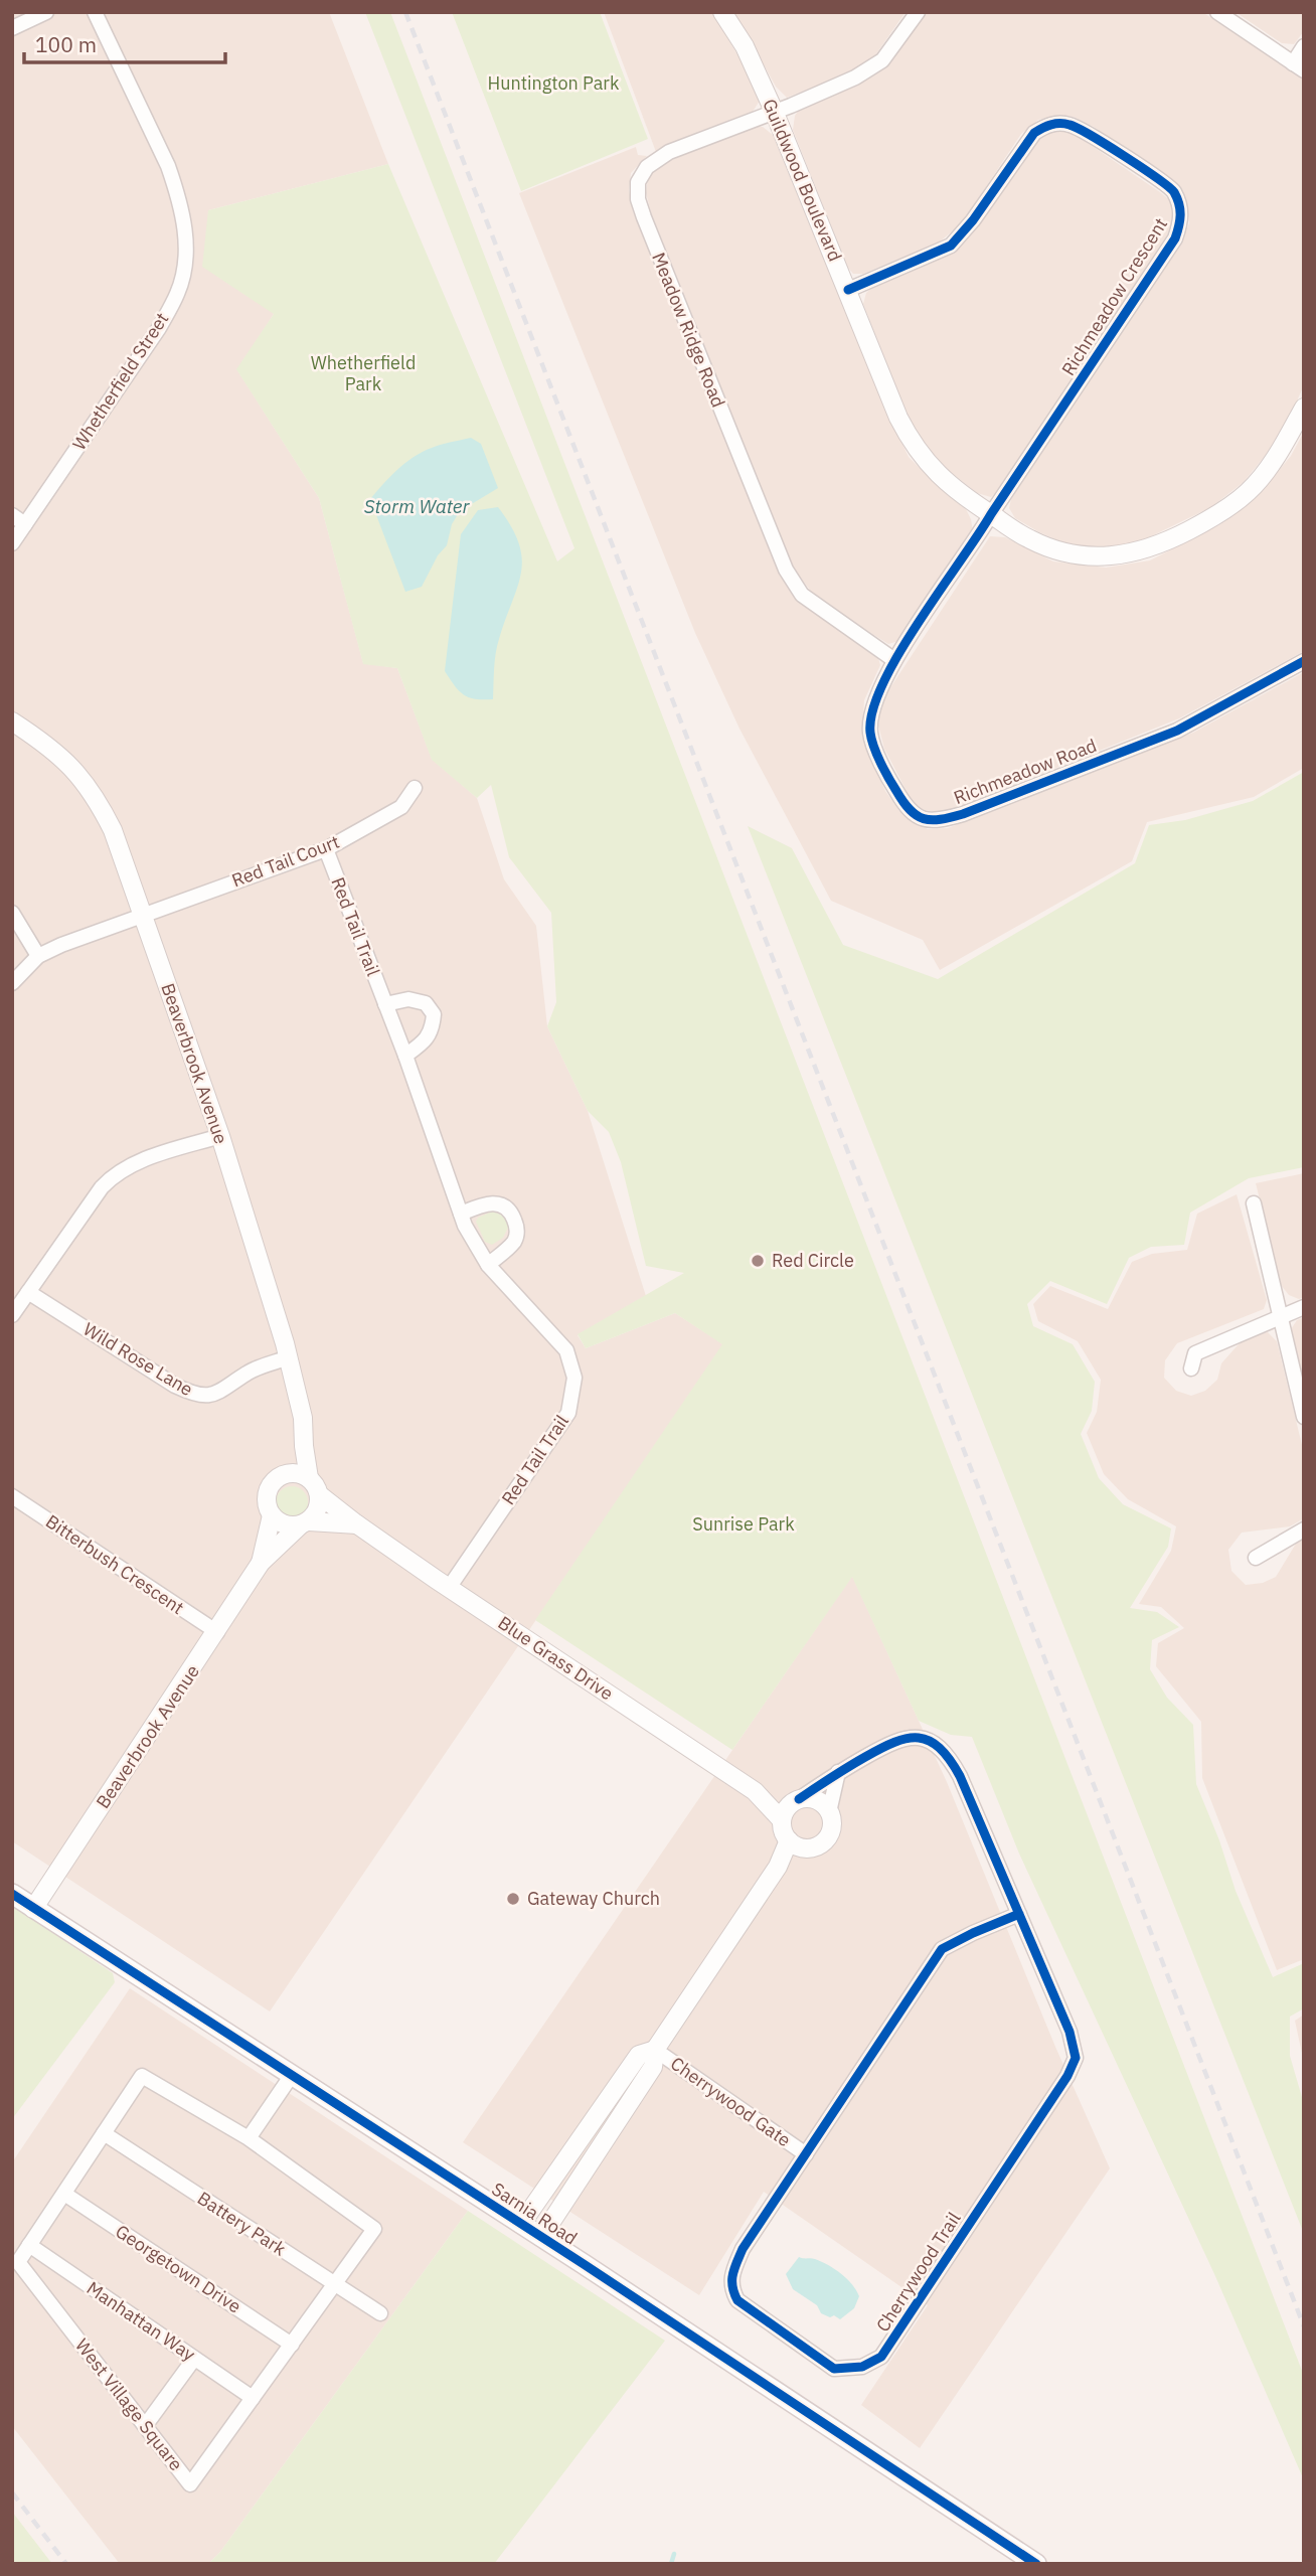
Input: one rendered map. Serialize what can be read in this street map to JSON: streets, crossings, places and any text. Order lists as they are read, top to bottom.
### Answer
{
  "streets": {
    "main road": ["Sarnia Road"],
    "street": [
      "Guildwood Boulevard",
      "Richmeadow Crescent",
      "Meadow Ridge Road",
      "Whetherfield Street",
      "Richmeadow Road",
      "Red Tail Court",
      "Red Tail Trail",
      "Beaverbrook Avenue",
      "Wild Rose Lane",
      "Bitterbush Crescent",
      "Blue Grass Drive",
      "Cherrywood Gate",
      "Battery Park",
      "Georgetown Drive",
      "Cherrywood Trail",
      "Manhattan Way",
      "West Village Square"
    ]
  },
  "crossings": [
    ["Guildwood Boulevard", "Richmeadow Crescent"],
    ["Guildwood Boulevard", "Meadow Ridge Road"],
    ["Guildwood Boulevard", "Richmeadow Road"],
    ["Richmeadow Crescent", "Richmeadow Road"],
    ["Meadow Ridge Road", "Richmeadow Road"],
    ["Red Tail Court", "Red Tail Trail"],
    ["Red Tail Court", "Beaverbrook Avenue"],
    ["Red Tail Trail", "Blue Grass Drive"],
    ["Beaverbrook Avenue", "Wild Rose Lane"],
    ["Beaverbrook Avenue", "Bitterbush Crescent"],
    ["Beaverbrook Avenue", "Blue Grass Drive"],
    ["Beaverbrook Avenue", "Sarnia Road"],
    ["Blue Grass Drive", "Cherrywood Trail"],
    ["Cherrywood Gate", "Cherrywood Trail"],
    ["Battery Park", "West Village Square"],
    ["Georgetown Drive", "West Village Square"],
    ["Manhattan Way", "West Village Square"]
  ],
  "water": ["Storm Water"],
  "parks": ["Huntington Park", "Whetherfield Park", "Sunrise Park"],
  "places": ["Red Circle", "Gateway Church"],
  "scale_bar": "100 m"
}
